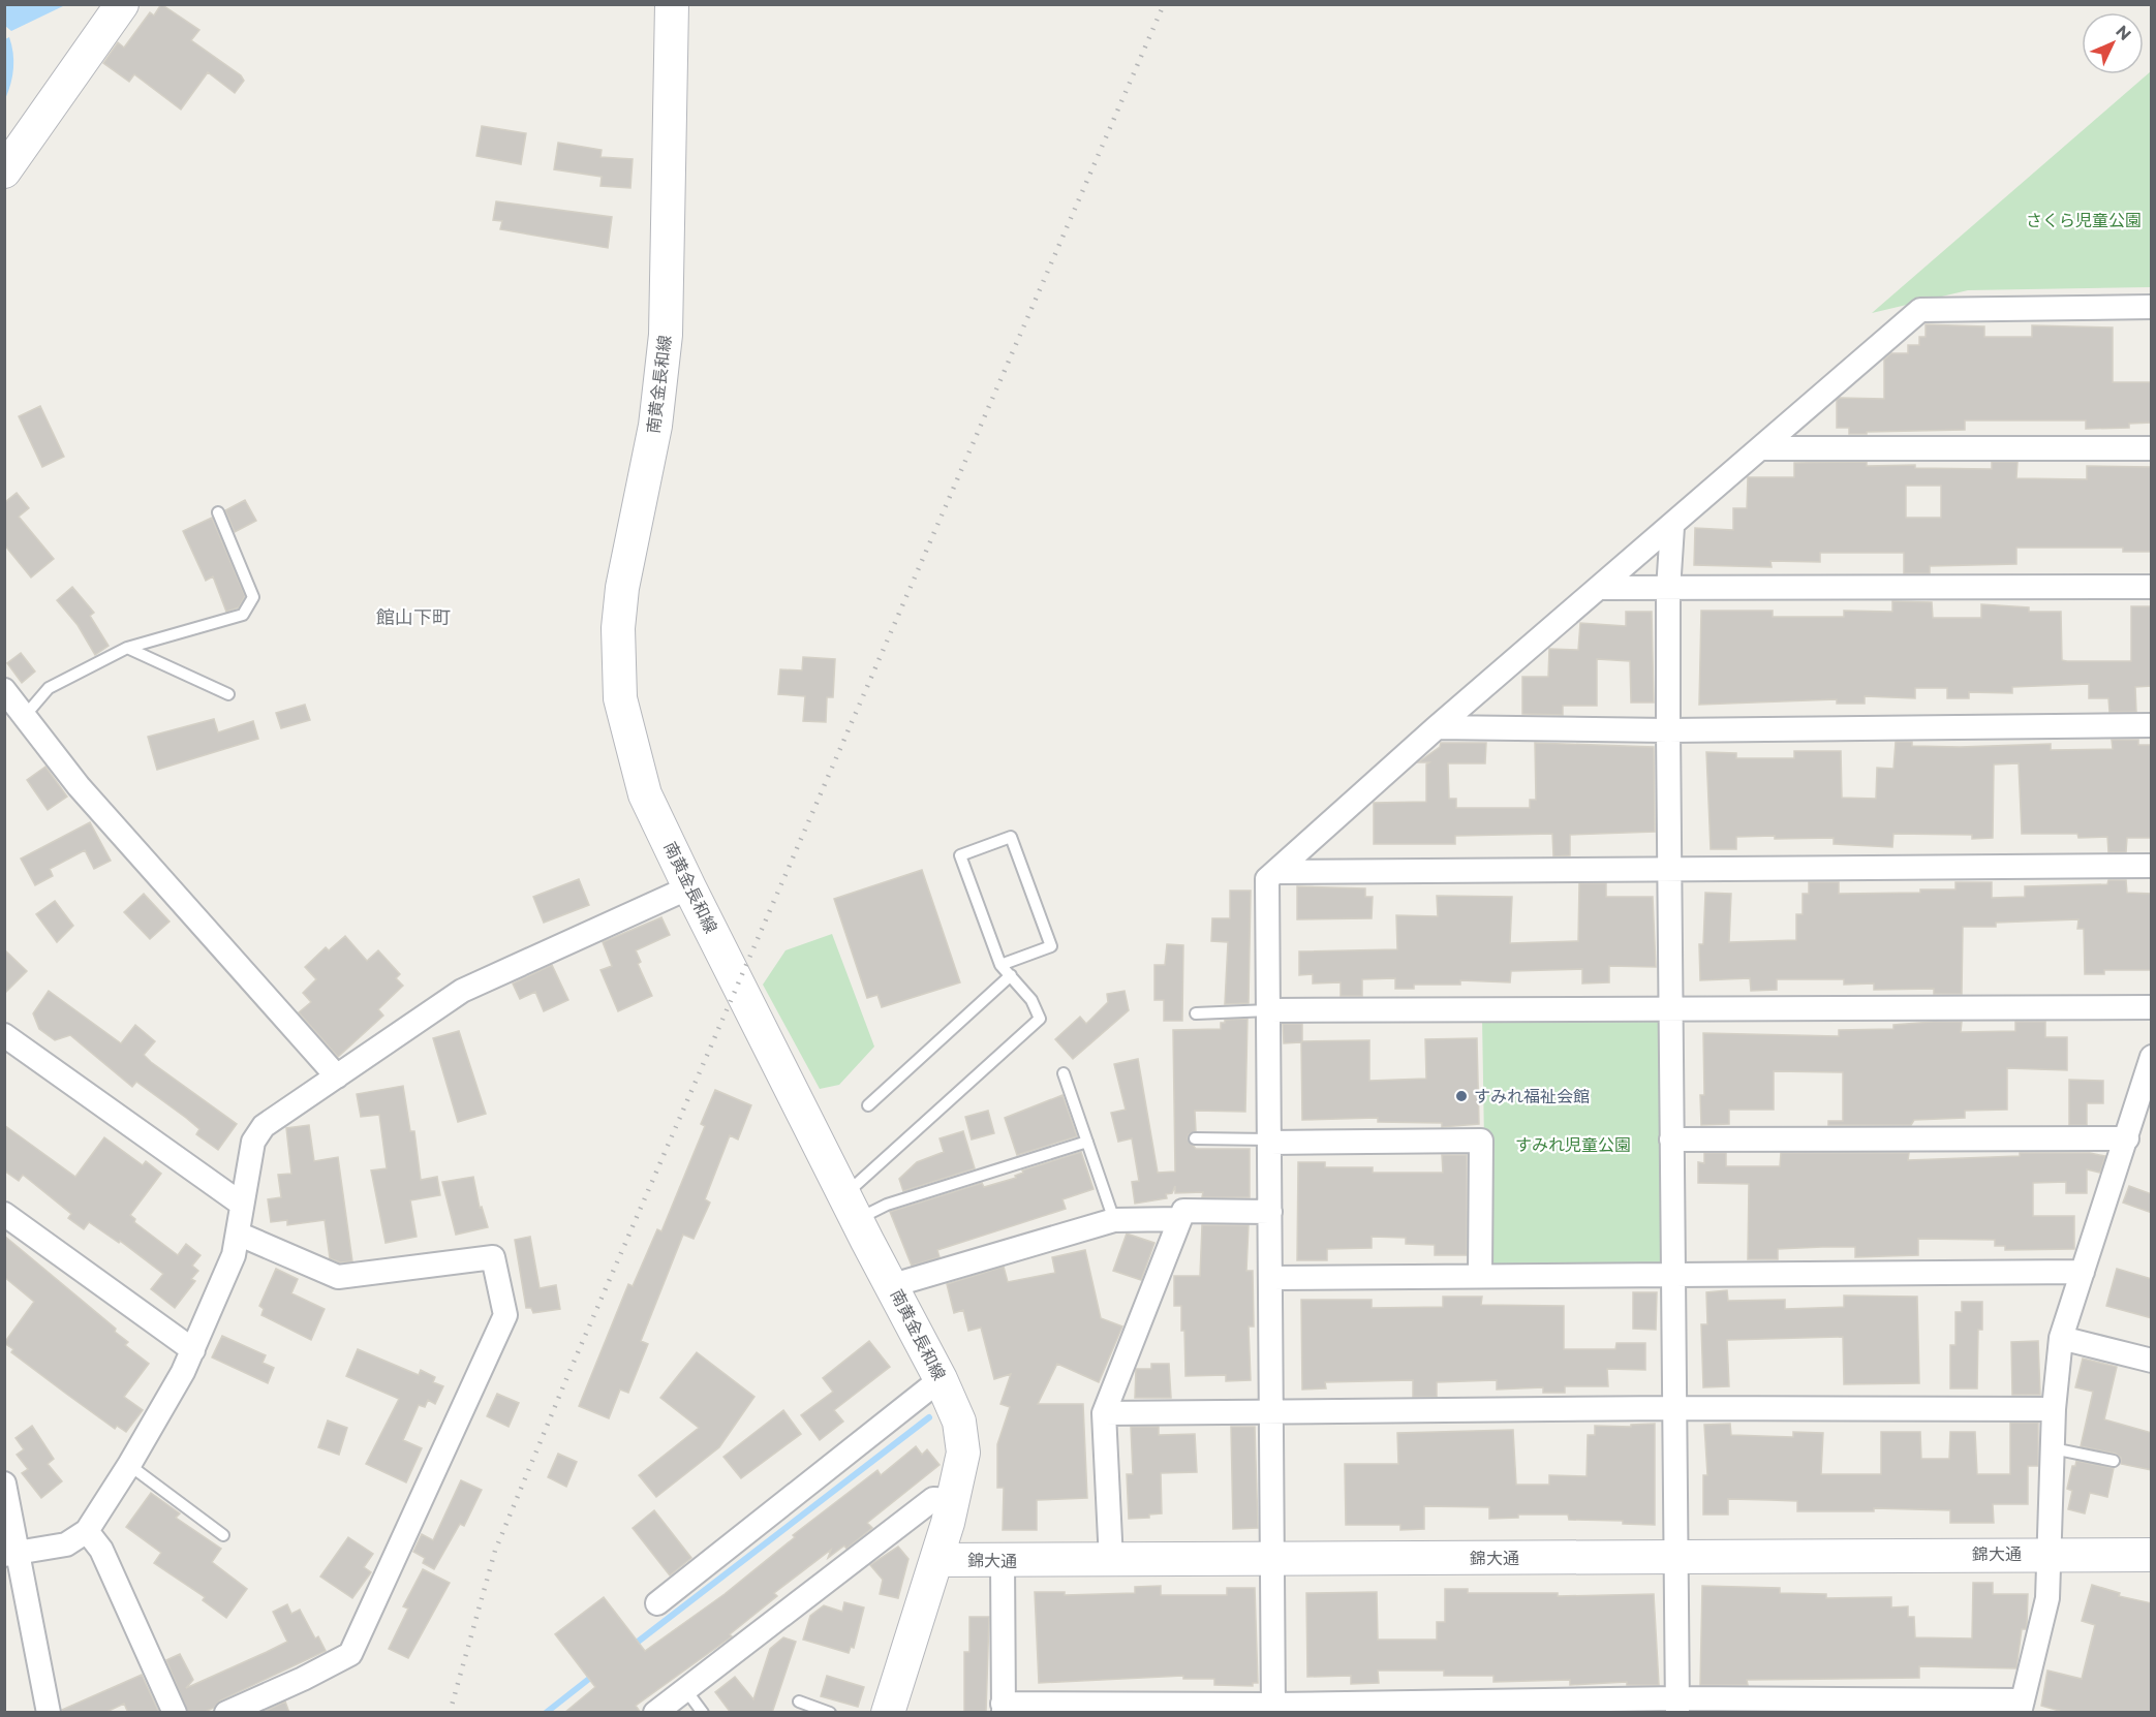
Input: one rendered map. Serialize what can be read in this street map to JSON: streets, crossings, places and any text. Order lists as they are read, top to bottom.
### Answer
{
  "streets": {
    "main road": ["南黄金長和線", "錦大通"]
  },
  "crossings": [
    ["南黄金長和線", "錦大通"]
  ],
  "districts": ["館山下町"],
  "parks": ["さくら児童公園", "すみれ児童公園"],
  "places": ["すみれ福祉会館"],
  "north": "top right"
}
